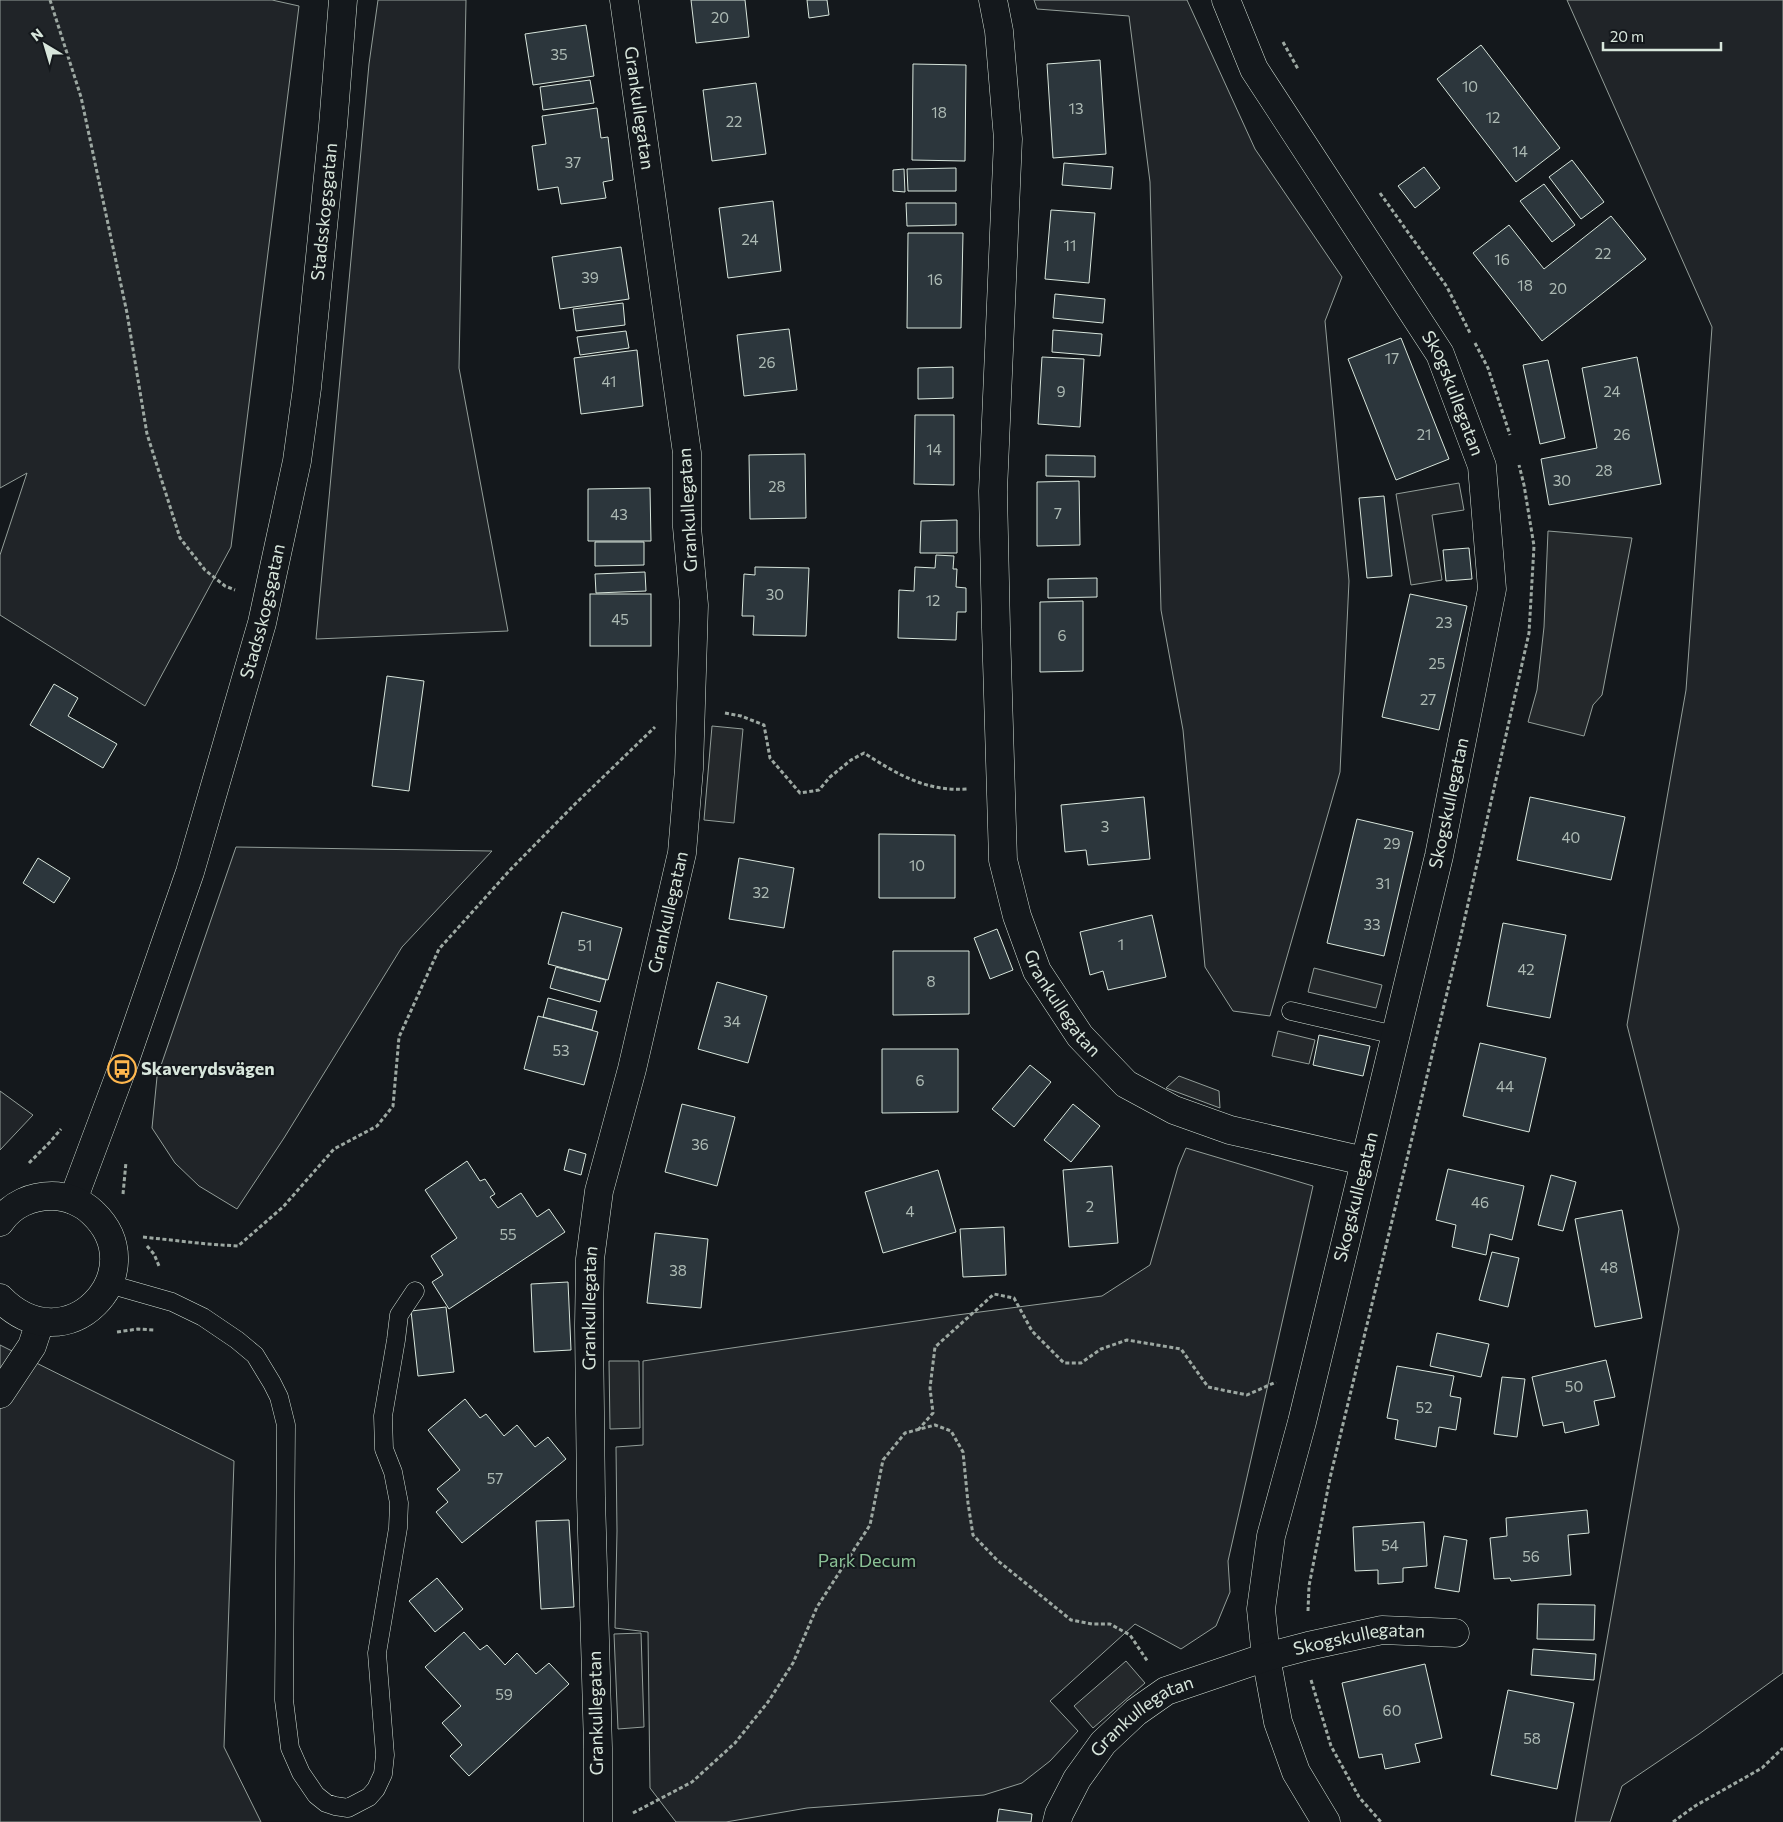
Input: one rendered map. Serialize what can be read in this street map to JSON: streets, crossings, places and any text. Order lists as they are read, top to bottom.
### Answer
{
  "streets": {
    "street": ["Grankullegatan", "Stadsskogsgatan", "Skogskullegatan"]
  },
  "crossings": [
    ["Grankullegatan", "Skogskullegatan"]
  ],
  "parks": ["Park Decum"],
  "places": {
    "bus stop": ["Skaverydsvägen"]
  },
  "house_numbers": [
    "20",
    "35",
    "10",
    "13",
    "18",
    "12",
    "22",
    "14",
    "37",
    "24",
    "11",
    "22",
    "16",
    "39",
    "16",
    "18",
    "20",
    "17",
    "26",
    "41",
    "9",
    "24",
    "21",
    "26",
    "14",
    "28",
    "30",
    "28",
    "7",
    "43",
    "30",
    "12",
    "45",
    "23",
    "6",
    "25",
    "27",
    "3",
    "40",
    "29",
    "10",
    "31",
    "32",
    "33",
    "1",
    "51",
    "42",
    "8",
    "34",
    "53",
    "6",
    "44",
    "36",
    "46",
    "2",
    "4",
    "55",
    "48",
    "38",
    "50",
    "52",
    "57",
    "54",
    "56",
    "59",
    "60",
    "58"
  ],
  "scale_bar": "20 m",
  "north": "top left"
}
